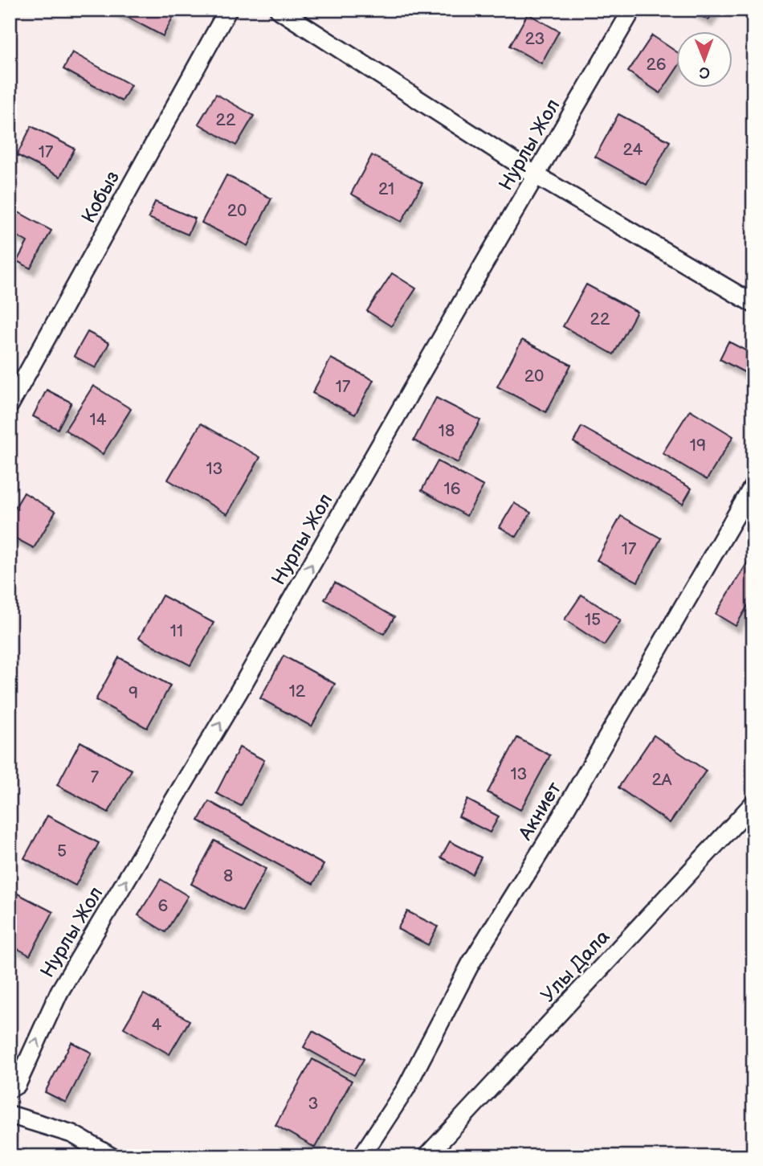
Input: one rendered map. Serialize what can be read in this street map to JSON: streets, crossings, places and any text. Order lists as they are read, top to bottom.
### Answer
{
  "streets": {
    "street": [
      "Нурлы Жол",
      "Кобыз",
      "Акниет",
      "Улы Дала"
    ]
  },
  "one_way": ["Нурлы Жол"],
  "house_numbers": [
    "23",
    "26",
    "22",
    "24",
    "17",
    "21",
    "20",
    "22",
    "20",
    "17",
    "14",
    "18",
    "19",
    "13",
    "16",
    "17",
    "15",
    "11",
    "12",
    "9",
    "13",
    "7",
    "2А",
    "5",
    "8",
    "6",
    "4",
    "3"
  ],
  "north": "bottom"
}
